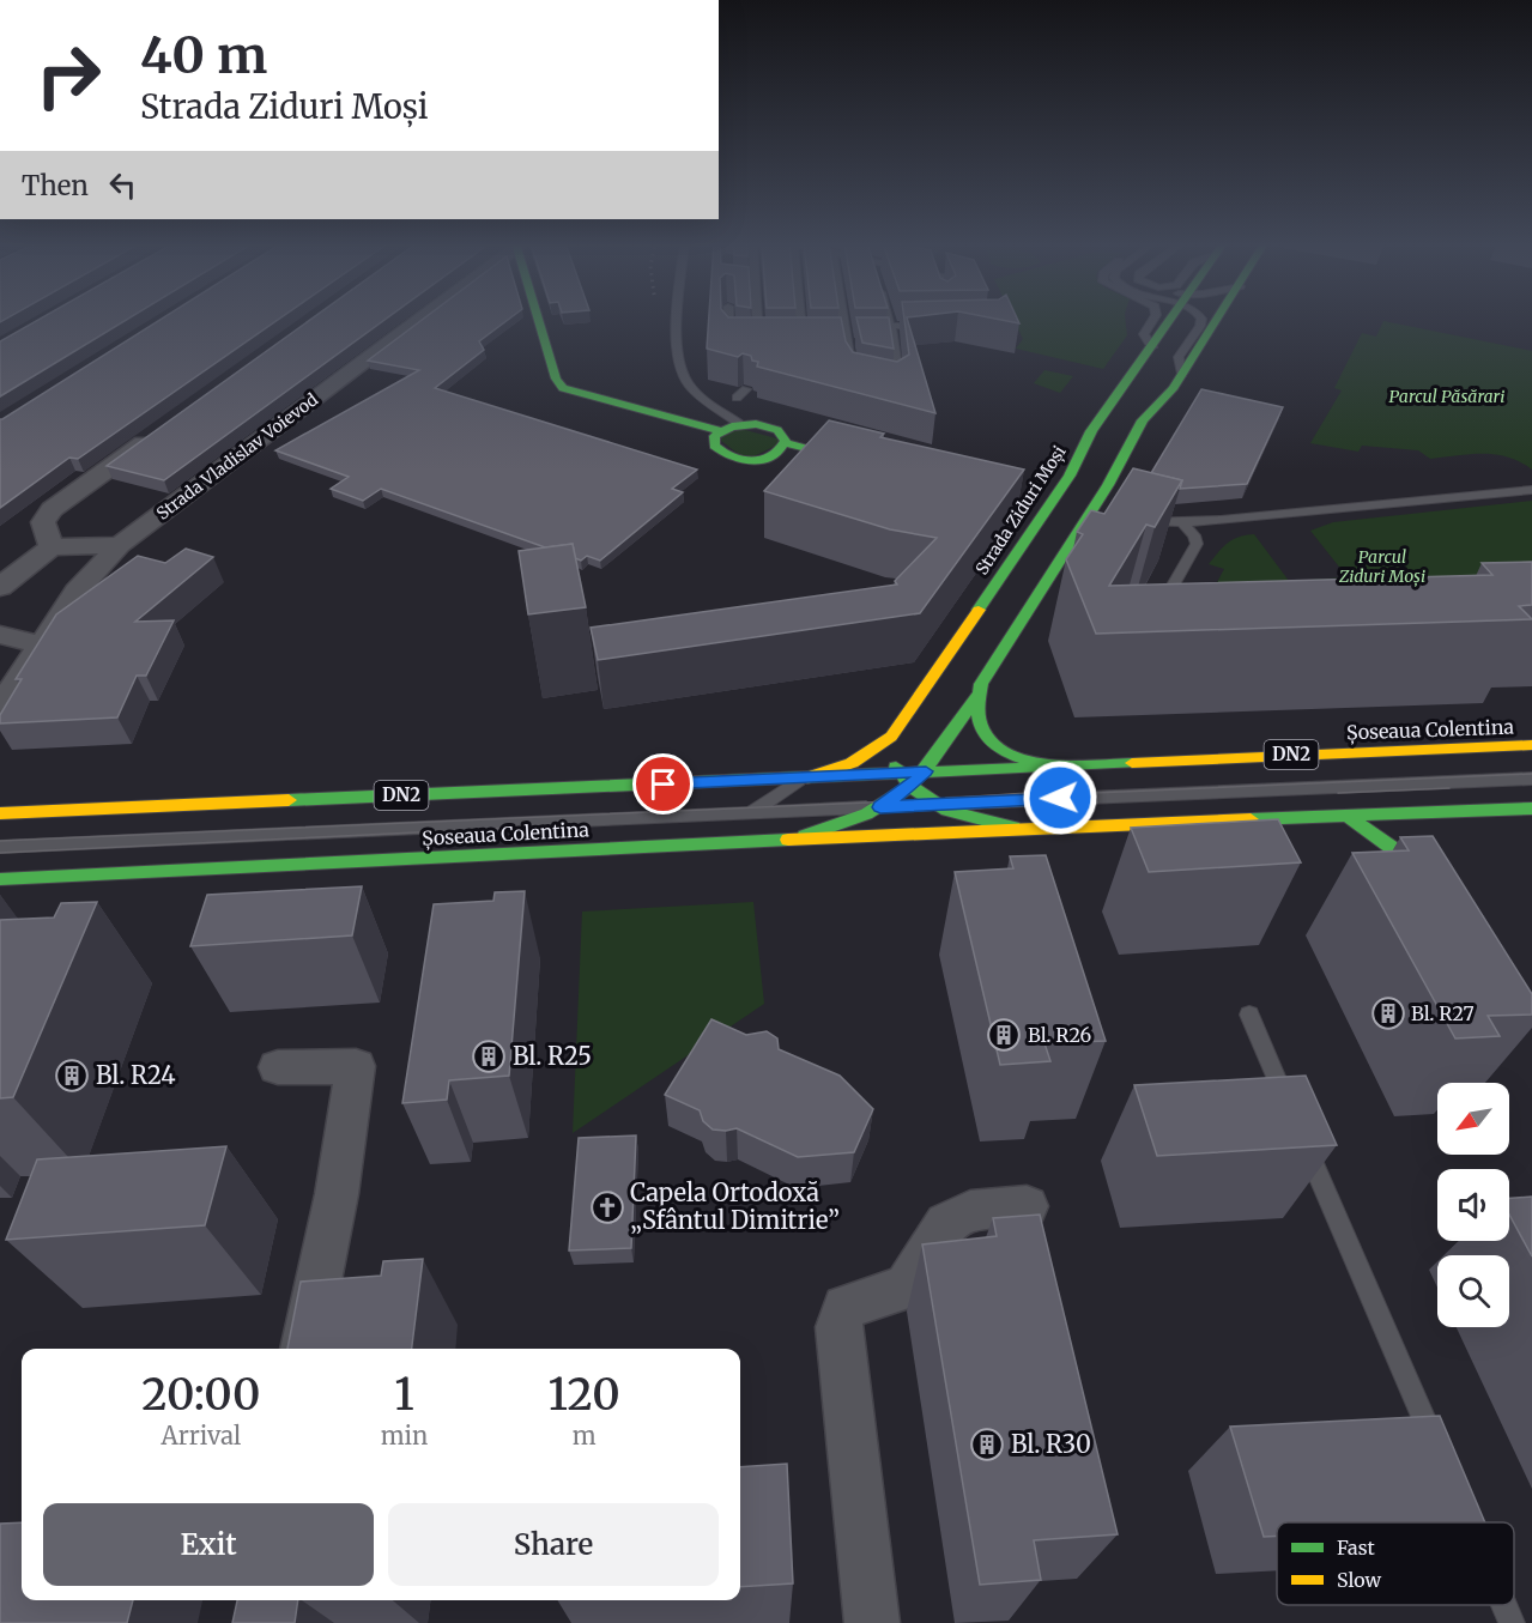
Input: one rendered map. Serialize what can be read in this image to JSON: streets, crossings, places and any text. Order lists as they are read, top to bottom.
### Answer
{
  "streets": {
    "main road": ["Strada Ziduri Moși", "Șoseaua Colentina", "DN2"],
    "street": ["Strada Vladislav Voievod"]
  },
  "crossings": [
    ["Strada Ziduri Moși", "Șoseaua Colentina"]
  ],
  "parks": ["Parcul Păsărari", "Parcul Ziduri Moși"],
  "places": {
    "building": [
      "Bl. R27",
      "Bl. R26",
      "Bl. R25",
      "Bl. R24",
      "Bl. R30"
    ],
    "church": ["Capela Ortodoxă „Sfântul Dimitrie”"]
  },
  "legend": ["Fast", "Slow"],
  "north": "bottom left",
  "page": {
    "turn": ["40 m", "Strada Ziduri Moși"],
    "then": "Then",
    "eta": [
      "20:00",
      "Arrival",
      "1",
      "min",
      "120",
      "m"
    ],
    "buttons": ["Exit", "Share"]
  }
}
